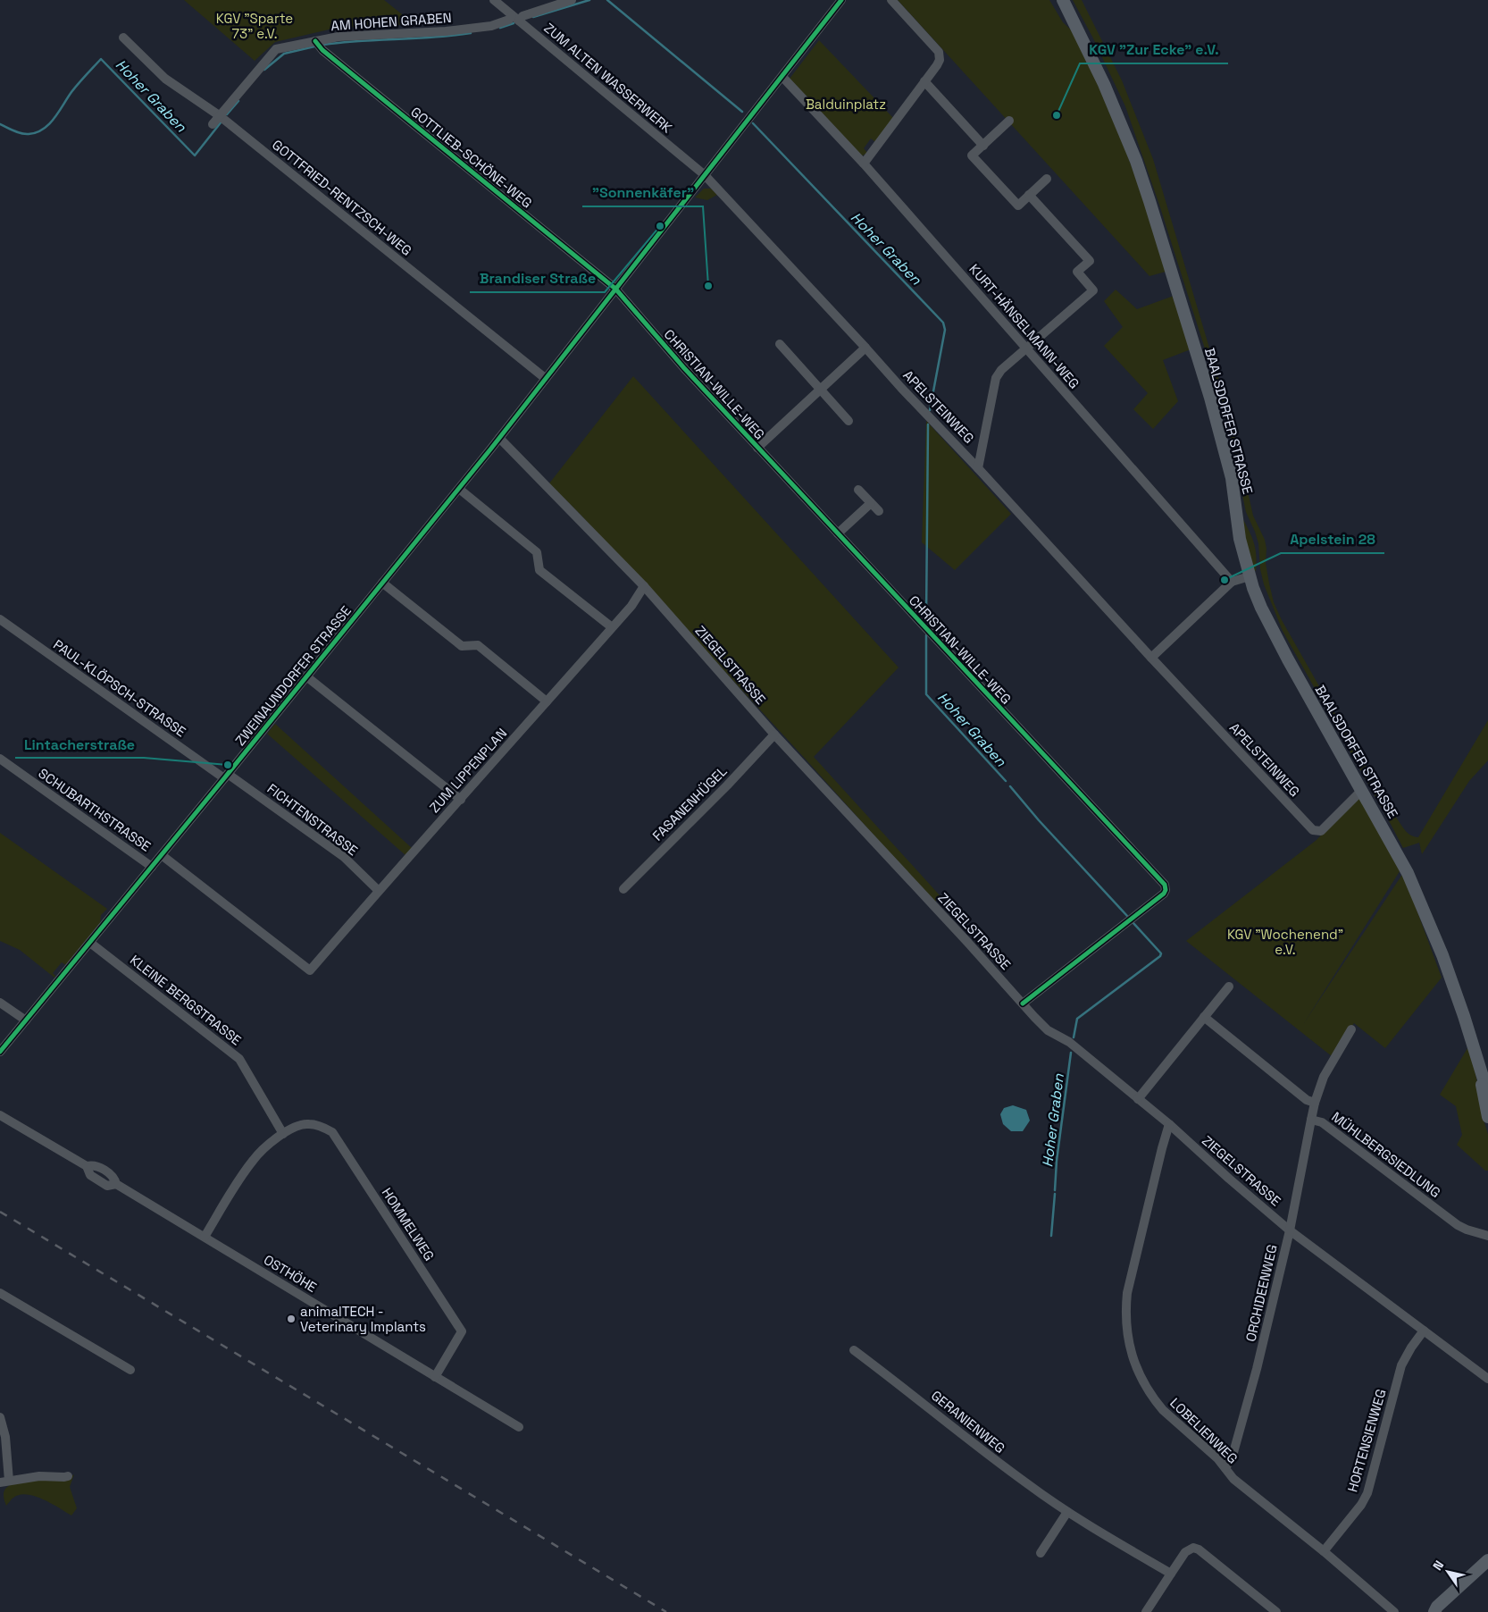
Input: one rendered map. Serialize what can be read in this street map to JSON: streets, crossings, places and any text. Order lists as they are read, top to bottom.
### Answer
{
  "streets": {
    "main road": ["BAALSDORFER STRASSE"],
    "street": [
      "AM HOHEN GRABEN",
      "ZUM ALTEN WASSERWERK",
      "GOTTLIEB-SCHÖNE-WEG",
      "GOTTFRIED-RENTZSCH-WEG",
      "KURT-HÄNSELMANN-WEG",
      "CHRISTIAN-WILLE-WEG",
      "APELSTEINWEG",
      "ZIEGELSTRASSE",
      "ZWEINAUNDORFER STRASSE",
      "PAUL-KLÖPSCH-STRASSE",
      "ZUM LIPPENPLAN",
      "FASANENHÜGEL",
      "SCHUBARTHSTRASSE",
      "FICHTENSTRASSE",
      "KLEINE BERGSTRASSE",
      "MÜHLBERGSIEDLUNG",
      "HOMMELWEG",
      "OSTHÖHE",
      "ORCHIDEENWEG",
      "GERANIENWEG",
      "LOBELIENWEG",
      "HORTENSIENWEG"
    ]
  },
  "crossings": [
    ["AM HOHEN GRABEN", "ZUM ALTEN WASSERWERK"],
    ["AM HOHEN GRABEN", "GOTTLIEB-SCHÖNE-WEG"],
    ["AM HOHEN GRABEN", "GOTTFRIED-RENTZSCH-WEG"],
    ["ZUM ALTEN WASSERWERK", "APELSTEINWEG"],
    ["ZUM ALTEN WASSERWERK", "ZWEINAUNDORFER STRASSE"],
    ["GOTTLIEB-SCHÖNE-WEG", "CHRISTIAN-WILLE-WEG"],
    ["GOTTLIEB-SCHÖNE-WEG", "ZWEINAUNDORFER STRASSE"],
    ["GOTTFRIED-RENTZSCH-WEG", "ZWEINAUNDORFER STRASSE"],
    ["KURT-HÄNSELMANN-WEG", "ZWEINAUNDORFER STRASSE"],
    ["CHRISTIAN-WILLE-WEG", "ZIEGELSTRASSE"],
    ["CHRISTIAN-WILLE-WEG", "ZWEINAUNDORFER STRASSE"],
    ["APELSTEINWEG", "BAALSDORFER STRASSE"],
    ["APELSTEINWEG", "ZWEINAUNDORFER STRASSE"],
    ["ZIEGELSTRASSE", "ZWEINAUNDORFER STRASSE"],
    ["ZIEGELSTRASSE", "ZUM LIPPENPLAN"],
    ["ZIEGELSTRASSE", "FASANENHÜGEL"],
    ["ZIEGELSTRASSE", "ORCHIDEENWEG"],
    ["ZIEGELSTRASSE", "LOBELIENWEG"],
    ["ZIEGELSTRASSE", "HORTENSIENWEG"],
    ["ZWEINAUNDORFER STRASSE", "PAUL-KLÖPSCH-STRASSE"],
    ["ZWEINAUNDORFER STRASSE", "ZUM LIPPENPLAN"],
    ["ZWEINAUNDORFER STRASSE", "SCHUBARTHSTRASSE"],
    ["ZWEINAUNDORFER STRASSE", "FICHTENSTRASSE"],
    ["ZWEINAUNDORFER STRASSE", "KLEINE BERGSTRASSE"],
    ["PAUL-KLÖPSCH-STRASSE", "FICHTENSTRASSE"],
    ["ZUM LIPPENPLAN", "FICHTENSTRASSE"],
    ["KLEINE BERGSTRASSE", "HOMMELWEG"],
    ["MÜHLBERGSIEDLUNG", "ORCHIDEENWEG"],
    ["HOMMELWEG", "OSTHÖHE"],
    ["ORCHIDEENWEG", "LOBELIENWEG"],
    ["LOBELIENWEG", "HORTENSIENWEG"]
  ],
  "water": ["Hoher Graben"],
  "parks": ["KGV \"Sparte 73\" e.V.", "Balduinplatz", "KGV \"Wochenend\" e.V."],
  "places": [
    "KGV \"Zur Ecke\" e.V.",
    "Brandiser Straße",
    "\"Sonnenkäfer\"",
    "Apelstein 28",
    "Lintacherstraße",
    "animalTECH - Veterinary Implants"
  ],
  "north": "top left"
}
